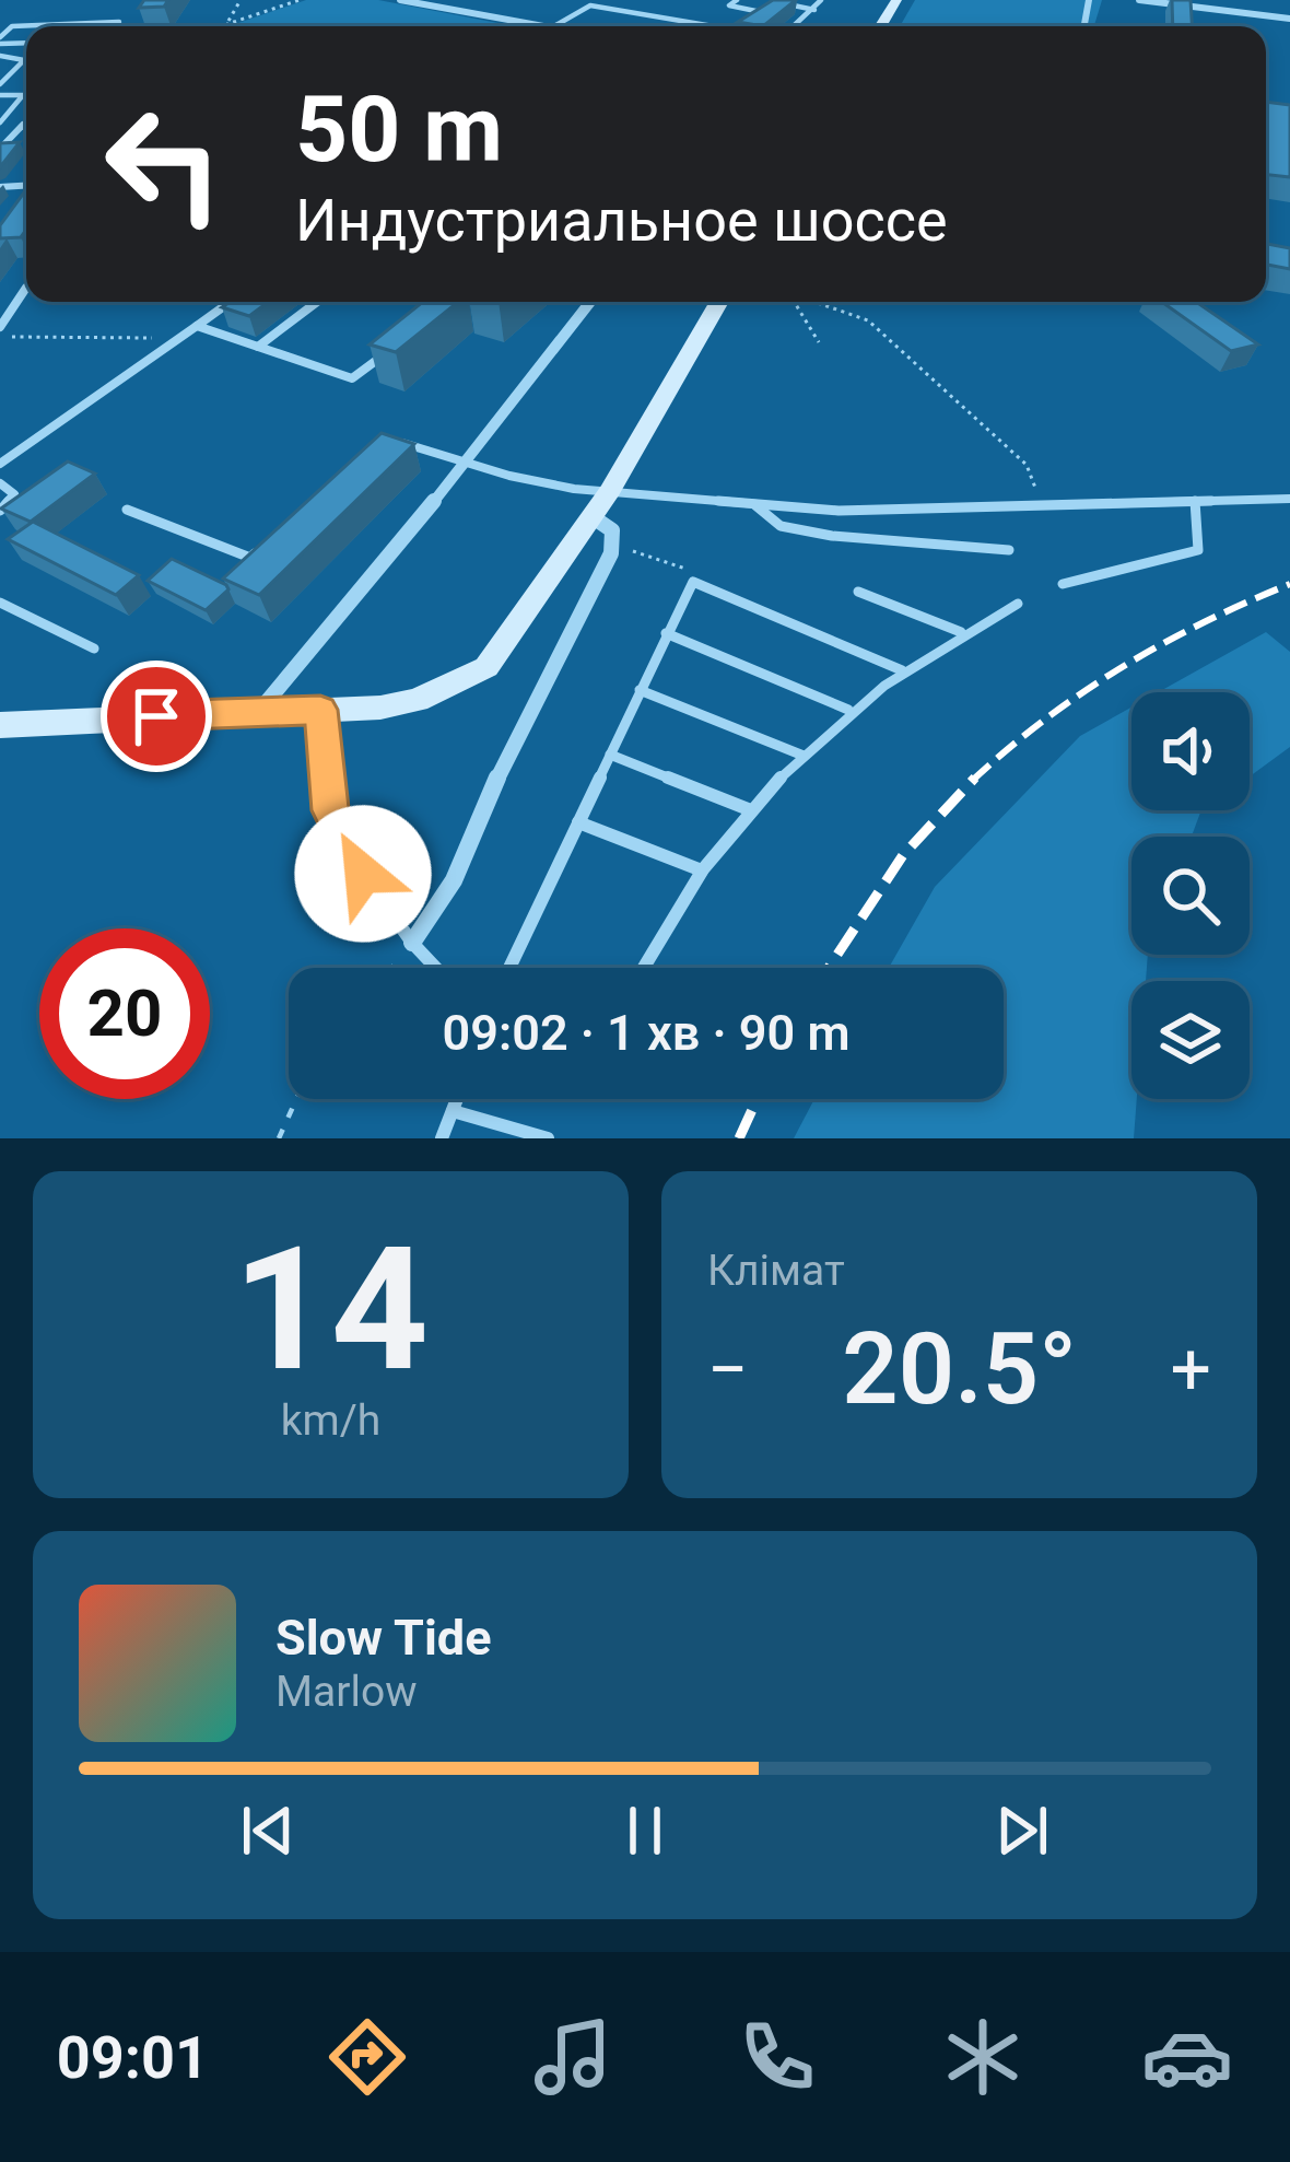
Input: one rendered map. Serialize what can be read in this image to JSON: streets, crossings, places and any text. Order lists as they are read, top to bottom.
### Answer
{
  "page": {
    "turn": ["50 m", "Индустриальное шоссе"],
    "limit": "20",
    "trip": "09:02 · 1 хв · 90 m",
    "tile": [
      ["14", "km/h"],
      "Клімат"
    ],
    "heat": ["−", "20.5°", "+"],
    "song": ["Slow Tide", "Marlow"],
    "tabs": "09:01"
  }
}
